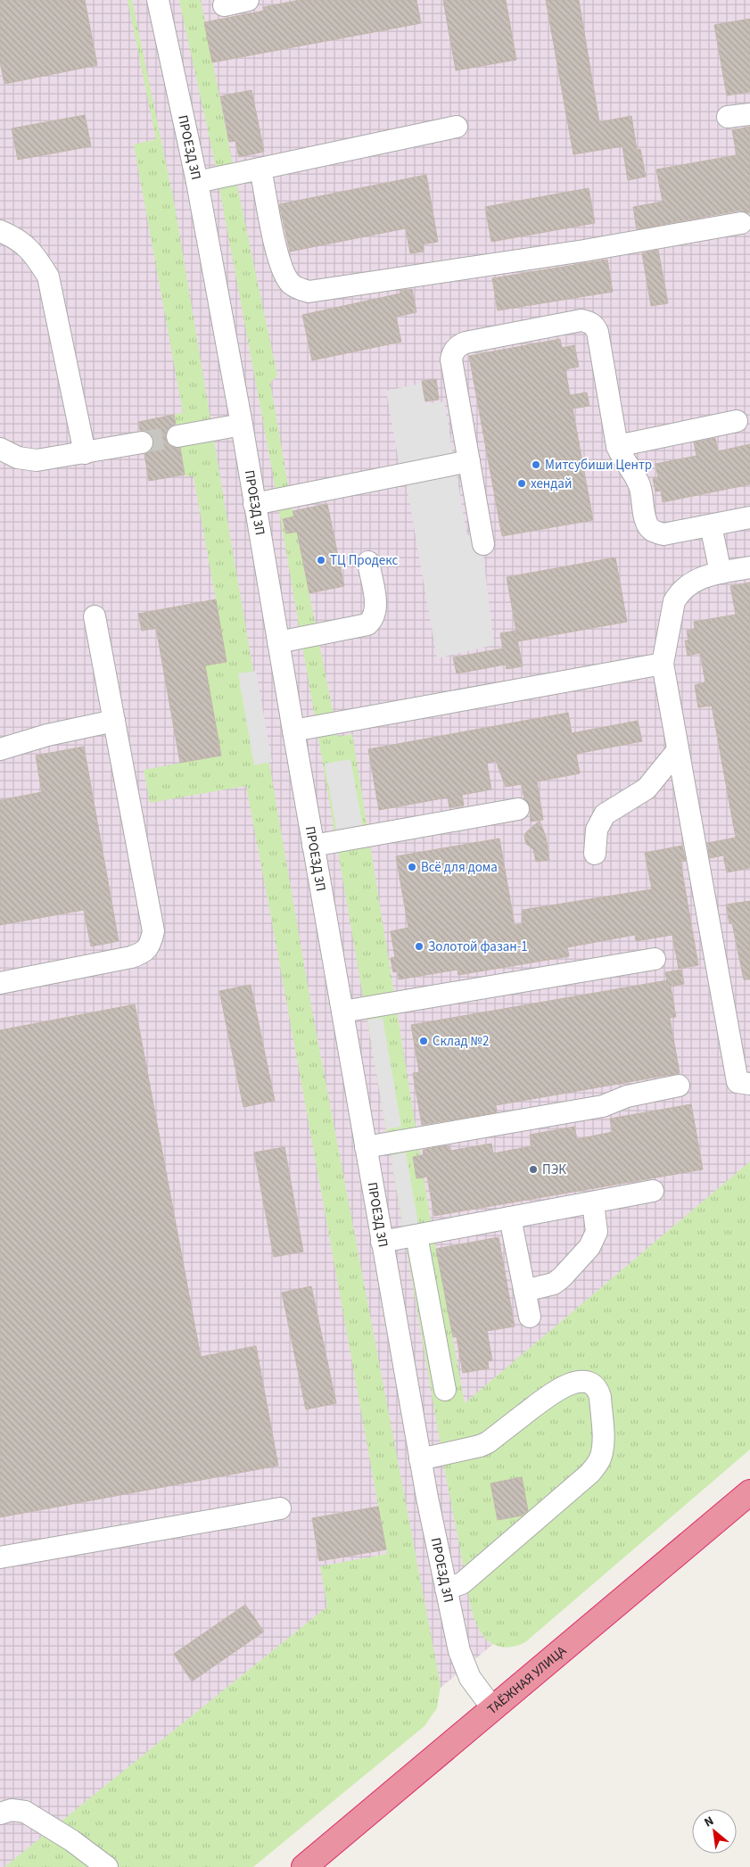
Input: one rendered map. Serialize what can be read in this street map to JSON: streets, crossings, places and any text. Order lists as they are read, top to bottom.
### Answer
{
  "streets": {
    "highway": ["ТАЁЖНАЯ УЛИЦА"],
    "street": ["ПРОЕЗД 3П"]
  },
  "crossings": [
    ["ПРОЕЗД 3П", "ТАЁЖНАЯ УЛИЦА"]
  ],
  "places": [
    "Митсубиши Центр",
    "хендай",
    "ТЦ Продекс",
    "Всё для дома",
    "Золотой фазан-1",
    "Склад №2",
    "ПЭК"
  ],
  "north": "top left"
}
